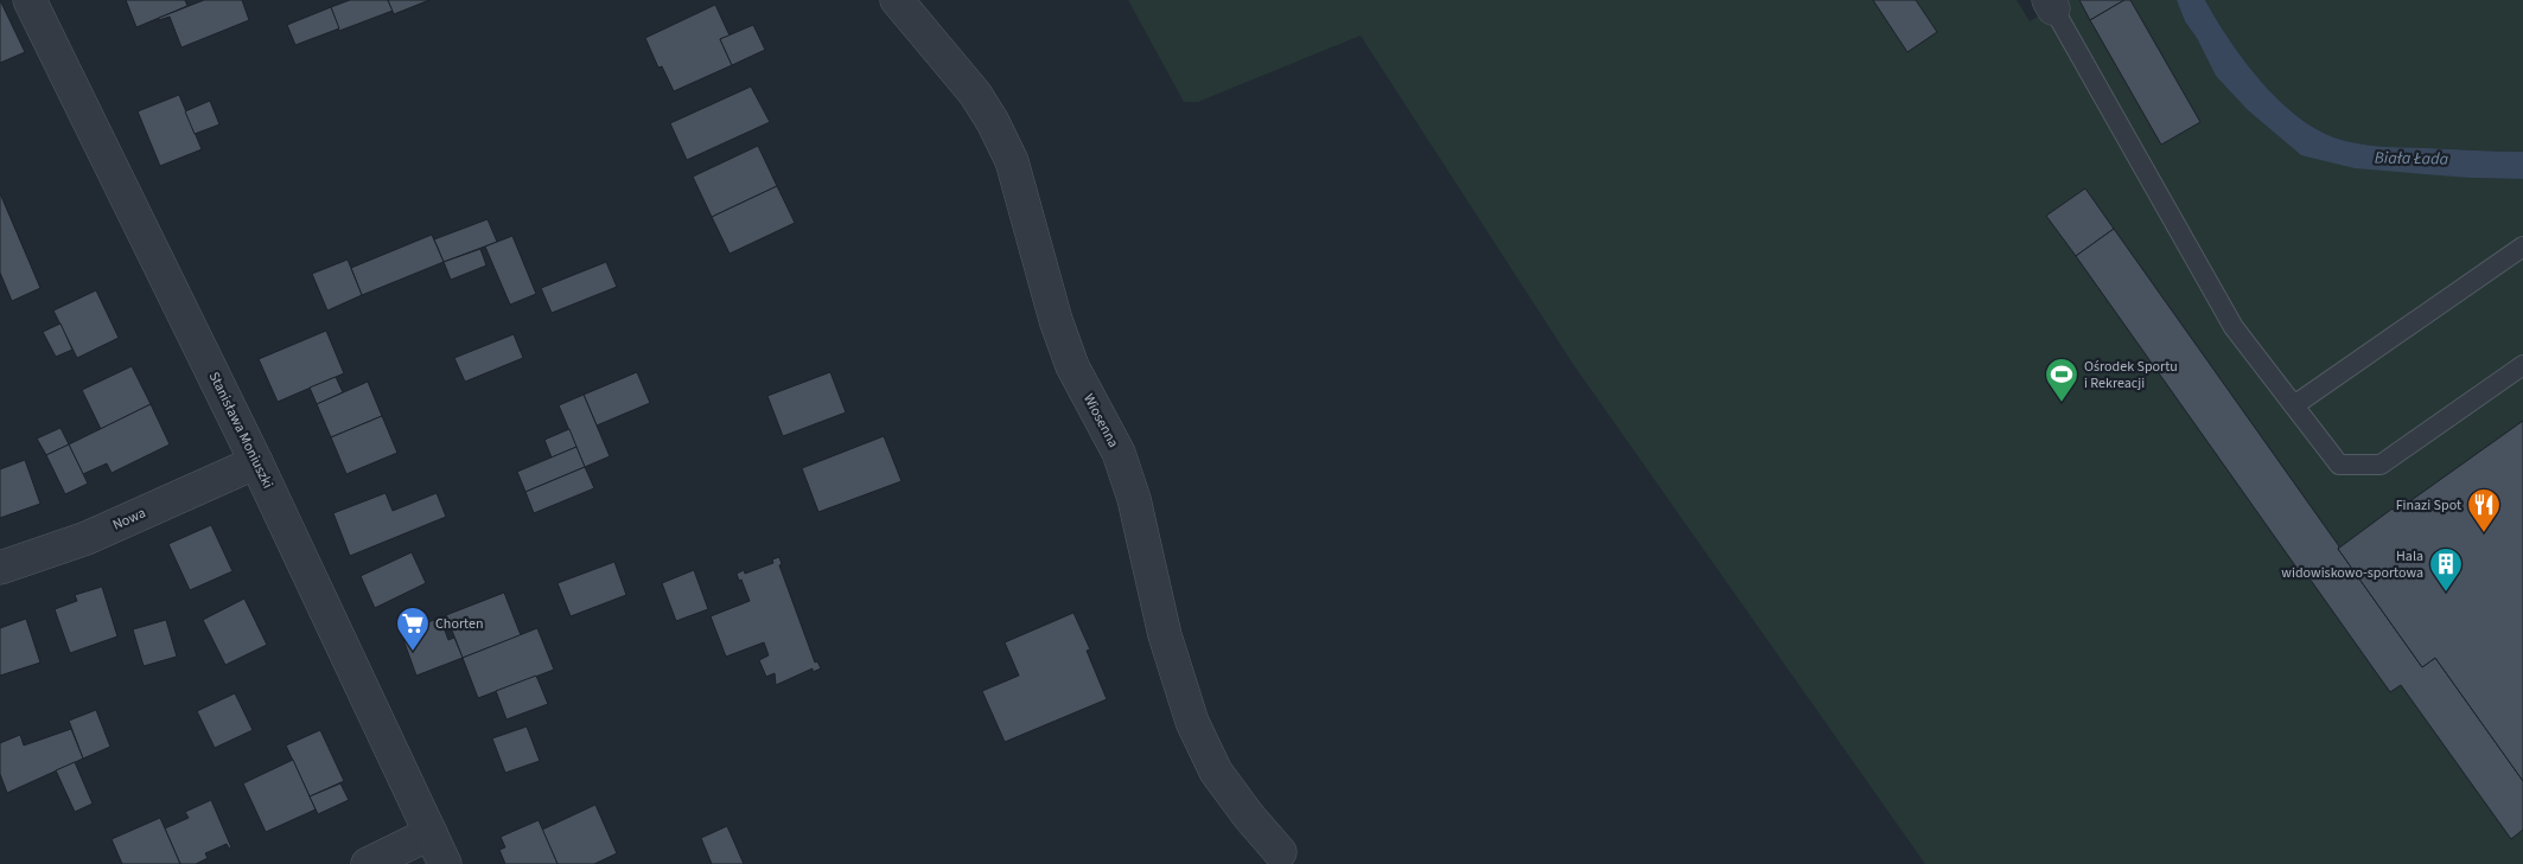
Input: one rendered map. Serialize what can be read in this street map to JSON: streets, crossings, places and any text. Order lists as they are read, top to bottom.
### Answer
{
  "streets": {
    "street": ["Wiosenna", "Stanisława Moniuszki", "Nowa"]
  },
  "crossings": [
    ["Stanisława Moniuszki", "Nowa"]
  ],
  "water": ["Biała Łada"],
  "places": {
    "sports": ["Ośrodek Sportu i Rekreacji"],
    "restaurant": ["Finazi Spot"],
    "building": ["Hala widowiskowo-sportowa"],
    "supermarket": ["Chorten"]
  }
}
